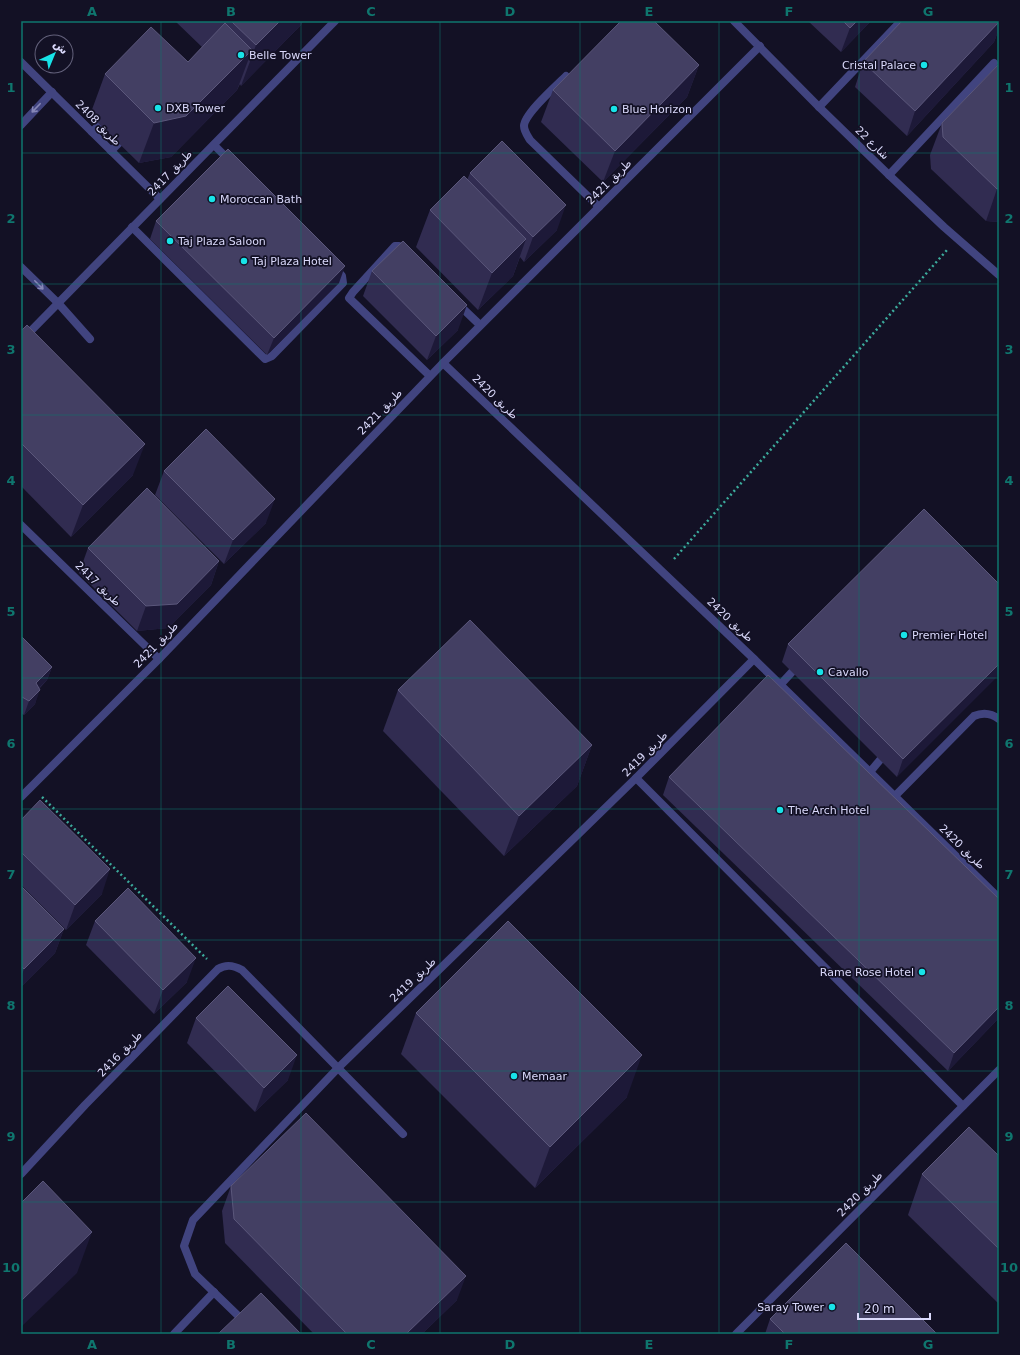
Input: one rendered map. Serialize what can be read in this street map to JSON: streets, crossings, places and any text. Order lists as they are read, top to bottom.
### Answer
{
  "streets": {
    "street": [
      "طريق 2408",
      "شارع 22",
      "طريق 2417",
      "طريق 2421",
      "طريق 2420",
      "طريق 2419",
      "طريق 2416"
    ]
  },
  "crossings": [
    ["طريق 2408", "طريق 2417"],
    ["شارع 22", "طريق 2421"],
    ["طريق 2417", "طريق 2421"],
    ["طريق 2421", "طريق 2420"],
    ["طريق 2420", "طريق 2419"]
  ],
  "places": [
    "Belle Tower",
    "Cristal Palace",
    "DXB Tower",
    "Blue Horizon",
    "Moroccan Bath",
    "Taj Plaza Saloon",
    "Taj Plaza Hotel",
    "Premier Hotel",
    "Cavallo",
    "The Arch Hotel",
    "Rame Rose Hotel",
    "Memaar",
    "Saray Tower"
  ],
  "scale_bar": "20 m",
  "north": "top right",
  "grid": {
    "columns": [
      "A",
      "B",
      "C",
      "D",
      "E",
      "F",
      "G"
    ],
    "rows": [
      "1",
      "2",
      "3",
      "4",
      "5",
      "6",
      "7",
      "8",
      "9",
      "10"
    ]
  }
}
